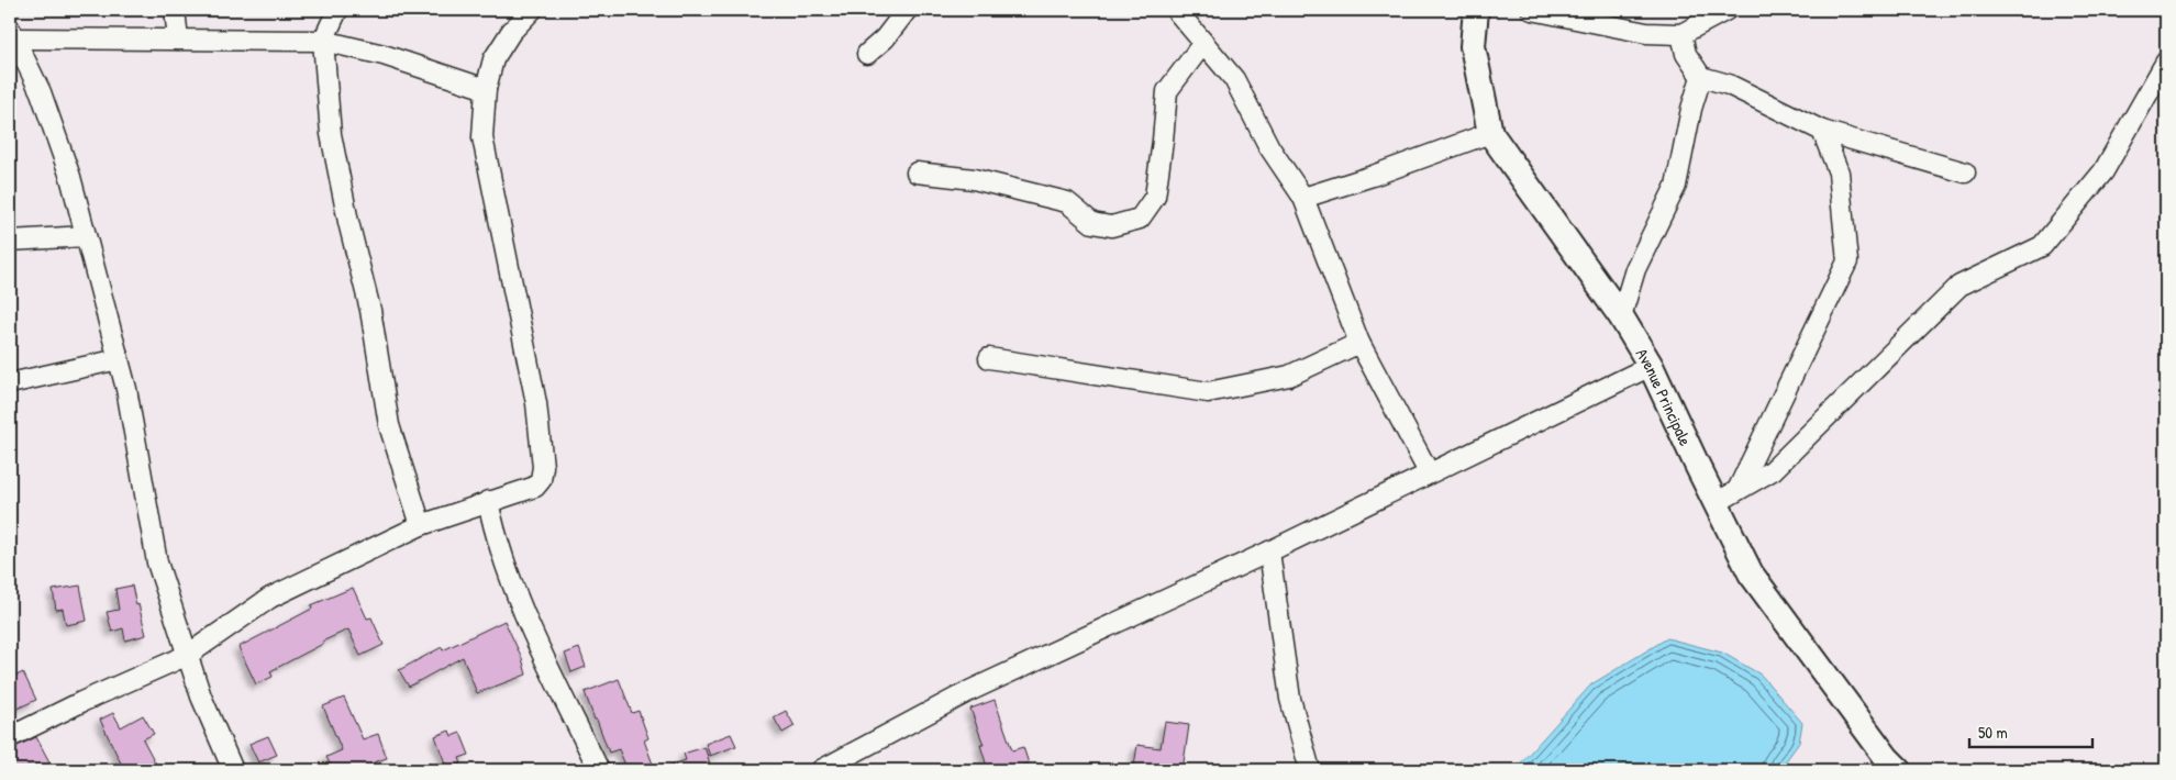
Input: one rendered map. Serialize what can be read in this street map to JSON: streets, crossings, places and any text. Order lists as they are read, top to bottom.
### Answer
{
  "streets": {
    "street": ["Avenue Principale"]
  },
  "scale_bar": "50 m"
}
